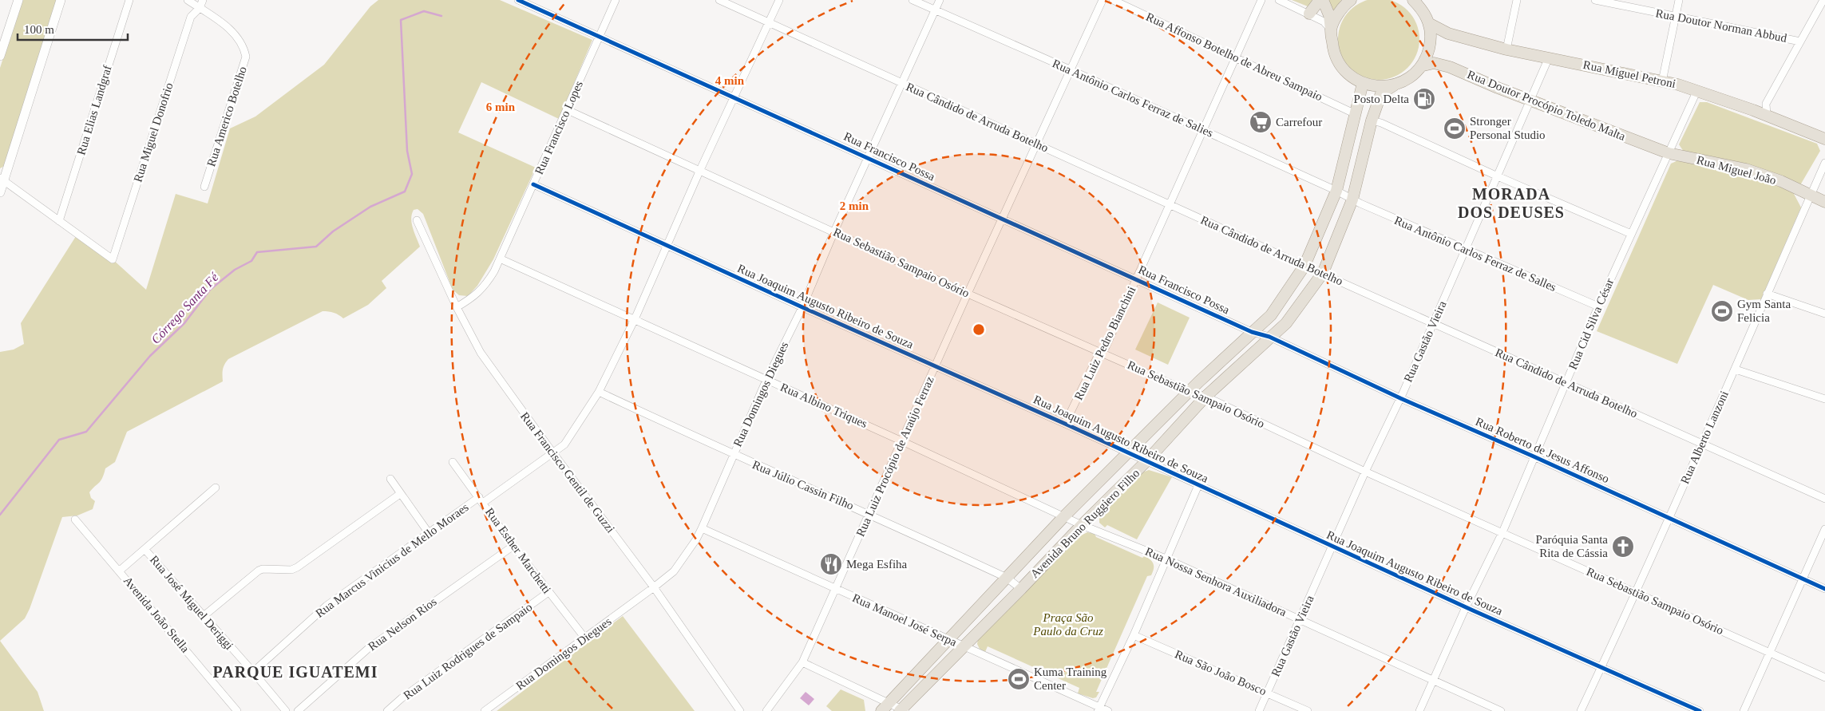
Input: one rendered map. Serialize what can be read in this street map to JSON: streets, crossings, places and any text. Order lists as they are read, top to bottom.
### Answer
{
  "streets": {
    "main road": [
      "Rua Miguel Petroni",
      "Rua Doutor Procópio Toledo Malta",
      "Rua Miguel João",
      "Avenida Bruno Ruggiero Filho"
    ],
    "street": [
      "Rua Doutor Norman Abbud",
      "Rua Affonso Botelho de Abreu Sampaio",
      "Rua Antônio Carlos Ferraz de Salies",
      "Rua Elias Landgraf",
      "Rua Americo Botelho",
      "Rua Cândido de Arruda Botelho",
      "Rua Francisco Lopes",
      "Rua Miguel Donofrio",
      "Rua Francisco Possa",
      "Rua Antônio Carlos Ferraz de Salles",
      "Rua Sebastião Sampaio Osório",
      "Rua Joaquim Augusto Ribeiro de Souza",
      "Rua Cid Silva César",
      "Rua Gastão Vieira",
      "Rua Luiz Pedro Bianchini",
      "Rua Domingos Diegues",
      "Rua Albino Triques",
      "Rua Alberto Lanzoni",
      "Rua Roberto de Jesus Affonso",
      "Rua Luiz Procópio de Araújo Ferraz",
      "Rua Francisco Gentil de Guzzi",
      "Rua Júlio Cassin Filho",
      "Rua Esther Marchetti",
      "Rua Marcus Vinicius de Mello Moraes",
      "Rua Nossa Senhora Auxiliadora",
      "Rua José Miguel Deriggi",
      "Avenida João Stella",
      "Rua Manoel José Serpa",
      "Rua Nelson Rios",
      "Rua Luiz Rodrigues de Sampaio",
      "Rua São João Bosco"
    ]
  },
  "crossings": [
    ["Rua Affonso Botelho de Abreu Sampaio", "Rua Luiz Pedro Bianchini"],
    ["Rua Affonso Botelho de Abreu Sampaio", "Avenida Bruno Ruggiero Filho"],
    ["Rua Miguel Petroni", "Rua Cid Silva César"],
    ["Rua Miguel Petroni", "Rua Gastão Vieira"],
    ["Rua Antônio Carlos Ferraz de Salies", "Rua Antônio Carlos Ferraz de Salles"],
    ["Rua Antônio Carlos Ferraz de Salies", "Rua Luiz Pedro Bianchini"],
    ["Rua Antônio Carlos Ferraz de Salies", "Rua Domingos Diegues"],
    ["Rua Antônio Carlos Ferraz de Salies", "Rua Luiz Procópio de Araújo Ferraz"],
    ["Rua Antônio Carlos Ferraz de Salies", "Avenida Bruno Ruggiero Filho"],
    ["Rua Doutor Procópio Toledo Malta", "Rua Miguel João"],
    ["Rua Doutor Procópio Toledo Malta", "Rua Cid Silva César"],
    ["Rua Doutor Procópio Toledo Malta", "Rua Gastão Vieira"],
    ["Rua Elias Landgraf", "Rua Miguel Donofrio"],
    ["Rua Americo Botelho", "Rua Miguel Donofrio"],
    ["Rua Cândido de Arruda Botelho", "Rua Cid Silva César"],
    ["Rua Cândido de Arruda Botelho", "Rua Gastão Vieira"],
    ["Rua Cândido de Arruda Botelho", "Rua Luiz Pedro Bianchini"],
    ["Rua Cândido de Arruda Botelho", "Rua Domingos Diegues"],
    ["Rua Cândido de Arruda Botelho", "Rua Alberto Lanzoni"],
    ["Rua Cândido de Arruda Botelho", "Rua Luiz Procópio de Araújo Ferraz"],
    ["Rua Cândido de Arruda Botelho", "Avenida Bruno Ruggiero Filho"],
    ["Rua Cândido de Arruda Botelho", "Rua Marcus Vinicius de Mello Moraes"],
    ["Rua Francisco Lopes", "Rua Francisco Possa"],
    ["Rua Francisco Lopes", "Rua Sebastião Sampaio Osório"],
    ["Rua Francisco Lopes", "Rua Joaquim Augusto Ribeiro de Souza"],
    ["Rua Francisco Lopes", "Rua Albino Triques"],
    ["Rua Francisco Lopes", "Rua Francisco Gentil de Guzzi"],
    ["Rua Francisco Possa", "Rua Luiz Pedro Bianchini"],
    ["Rua Francisco Possa", "Rua Domingos Diegues"],
    ["Rua Francisco Possa", "Rua Roberto de Jesus Affonso"],
    ["Rua Francisco Possa", "Rua Luiz Procópio de Araújo Ferraz"],
    ["Rua Francisco Possa", "Avenida Bruno Ruggiero Filho"],
    ["Rua Francisco Possa", "Rua Marcus Vinicius de Mello Moraes"],
    ["Rua Miguel João", "Rua Cid Silva César"],
    ["Rua Miguel João", "Rua Alberto Lanzoni"],
    ["Rua Antônio Carlos Ferraz de Salles", "Rua Cid Silva César"],
    ["Rua Antônio Carlos Ferraz de Salles", "Rua Gastão Vieira"],
    ["Rua Antônio Carlos Ferraz de Salles", "Avenida Bruno Ruggiero Filho"],
    ["Rua Sebastião Sampaio Osório", "Rua Cid Silva César"],
    ["Rua Sebastião Sampaio Osório", "Rua Gastão Vieira"],
    ["Rua Sebastião Sampaio Osório", "Rua Luiz Pedro Bianchini"],
    ["Rua Sebastião Sampaio Osório", "Rua Domingos Diegues"],
    ["Rua Sebastião Sampaio Osório", "Rua Alberto Lanzoni"],
    ["Rua Sebastião Sampaio Osório", "Rua Luiz Procópio de Araújo Ferraz"],
    ["Rua Sebastião Sampaio Osório", "Avenida Bruno Ruggiero Filho"],
    ["Rua Sebastião Sampaio Osório", "Rua Marcus Vinicius de Mello Moraes"],
    ["Rua Joaquim Augusto Ribeiro de Souza", "Rua Cid Silva César"],
    ["Rua Joaquim Augusto Ribeiro de Souza", "Rua Gastão Vieira"],
    ["Rua Joaquim Augusto Ribeiro de Souza", "Rua Luiz Pedro Bianchini"],
    ["Rua Joaquim Augusto Ribeiro de Souza", "Rua Domingos Diegues"],
    ["Rua Joaquim Augusto Ribeiro de Souza", "Rua Alberto Lanzoni"],
    ["Rua Joaquim Augusto Ribeiro de Souza", "Rua Luiz Procópio de Araújo Ferraz"],
    ["Rua Joaquim Augusto Ribeiro de Souza", "Avenida Bruno Ruggiero Filho"],
    ["Rua Joaquim Augusto Ribeiro de Souza", "Rua Marcus Vinicius de Mello Moraes"],
    ["Rua Cid Silva César", "Rua Roberto de Jesus Affonso"],
    ["Rua Cid Silva César", "Rua Nossa Senhora Auxiliadora"],
    ["Rua Gastão Vieira", "Rua Roberto de Jesus Affonso"],
    ["Rua Gastão Vieira", "Rua Nossa Senhora Auxiliadora"],
    ["Rua Gastão Vieira", "Rua São João Bosco"],
    ["Rua Domingos Diegues", "Rua Albino Triques"],
    ["Rua Domingos Diegues", "Rua Francisco Gentil de Guzzi"],
    ["Rua Domingos Diegues", "Rua Júlio Cassin Filho"],
    ["Rua Domingos Diegues", "Rua Esther Marchetti"],
    ["Rua Domingos Diegues", "Rua Manoel José Serpa"],
    ["Rua Albino Triques", "Rua Luiz Procópio de Araújo Ferraz"],
    ["Rua Albino Triques", "Avenida Bruno Ruggiero Filho"],
    ["Rua Albino Triques", "Rua Marcus Vinicius de Mello Moraes"],
    ["Rua Albino Triques", "Rua Nossa Senhora Auxiliadora"],
    ["Rua Alberto Lanzoni", "Rua Roberto de Jesus Affonso"],
    ["Rua Roberto de Jesus Affonso", "Avenida Bruno Ruggiero Filho"],
    ["Rua Luiz Procópio de Araújo Ferraz", "Rua Júlio Cassin Filho"],
    ["Rua Luiz Procópio de Araújo Ferraz", "Rua Manoel José Serpa"],
    ["Rua Francisco Gentil de Guzzi", "Rua Marcus Vinicius de Mello Moraes"],
    ["Rua Júlio Cassin Filho", "Avenida Bruno Ruggiero Filho"],
    ["Rua Júlio Cassin Filho", "Rua Marcus Vinicius de Mello Moraes"],
    ["Avenida Bruno Ruggiero Filho", "Rua Nossa Senhora Auxiliadora"],
    ["Avenida Bruno Ruggiero Filho", "Rua Manoel José Serpa"],
    ["Rua Esther Marchetti", "Rua Marcus Vinicius de Mello Moraes"],
    ["Rua Esther Marchetti", "Rua Nelson Rios"],
    ["Rua Esther Marchetti", "Rua Luiz Rodrigues de Sampaio"],
    ["Rua Marcus Vinicius de Mello Moraes", "Rua José Miguel Deriggi"]
  ],
  "districts": ["MORADA DOS DEUSES", "PARQUE IGUATEMI"],
  "water": ["Córrego Santa Fé"],
  "parks": ["Praça São Paulo da Cruz"],
  "places": {
    "fuel station": ["Posto Delta"],
    "supermarket": ["Carrefour"],
    "sports": ["Stronger Personal Studio", "Gym Santa Felicia", "Kuma Training Center"],
    "church": ["Paróquia Santa Rita de Cássia"],
    "restaurant": ["Mega Esfiha"]
  },
  "scale_bar": "100 m",
  "rings": ["4 min", "6 min", "2 min"]
}
